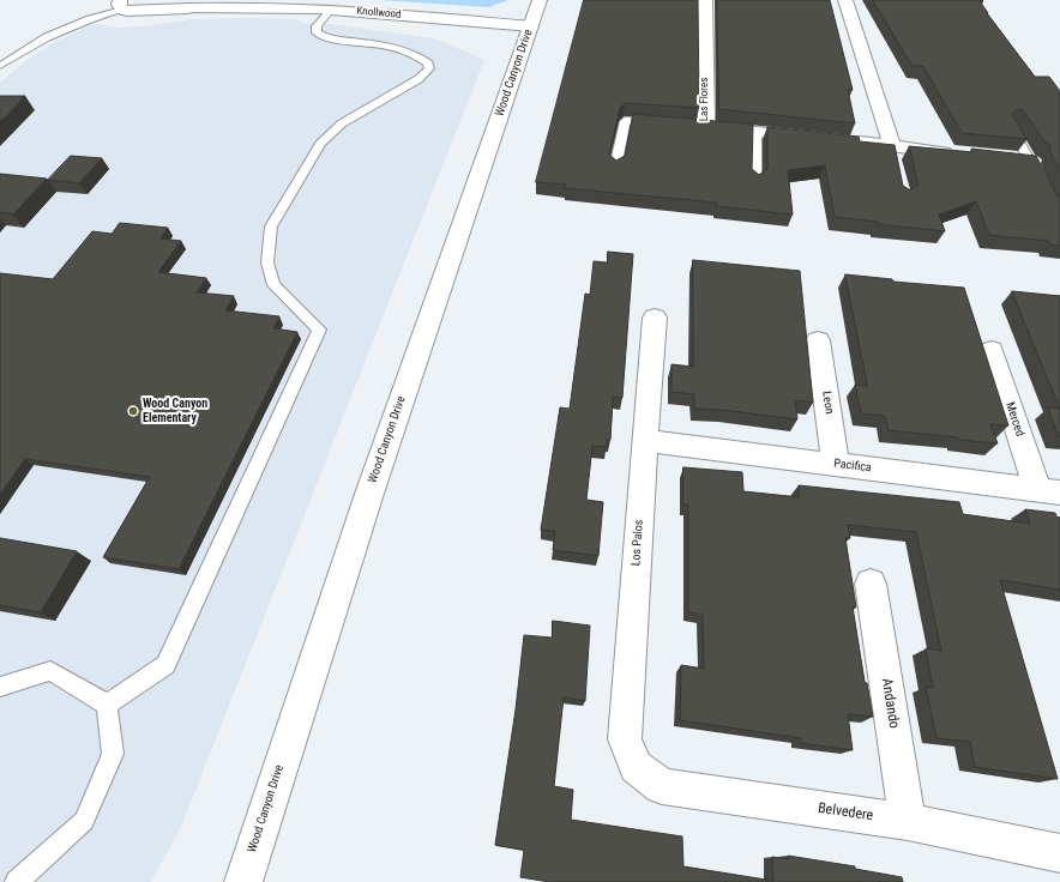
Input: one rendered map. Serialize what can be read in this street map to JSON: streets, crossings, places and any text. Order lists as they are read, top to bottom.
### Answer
{
  "streets": {
    "street": [
      "Knollwood",
      "Wood Canyon Drive",
      "Las Flores",
      "Leon",
      "Merced",
      "Pacifica",
      "Los Palos",
      "Andando",
      "Belvedere"
    ]
  },
  "crossings": [
    ["Knollwood", "Wood Canyon Drive"],
    ["Leon", "Pacifica"],
    ["Merced", "Pacifica"],
    ["Pacifica", "Los Palos"],
    ["Los Palos", "Belvedere"],
    ["Andando", "Belvedere"]
  ],
  "places": ["Wood Canyon Elementary"]
}
